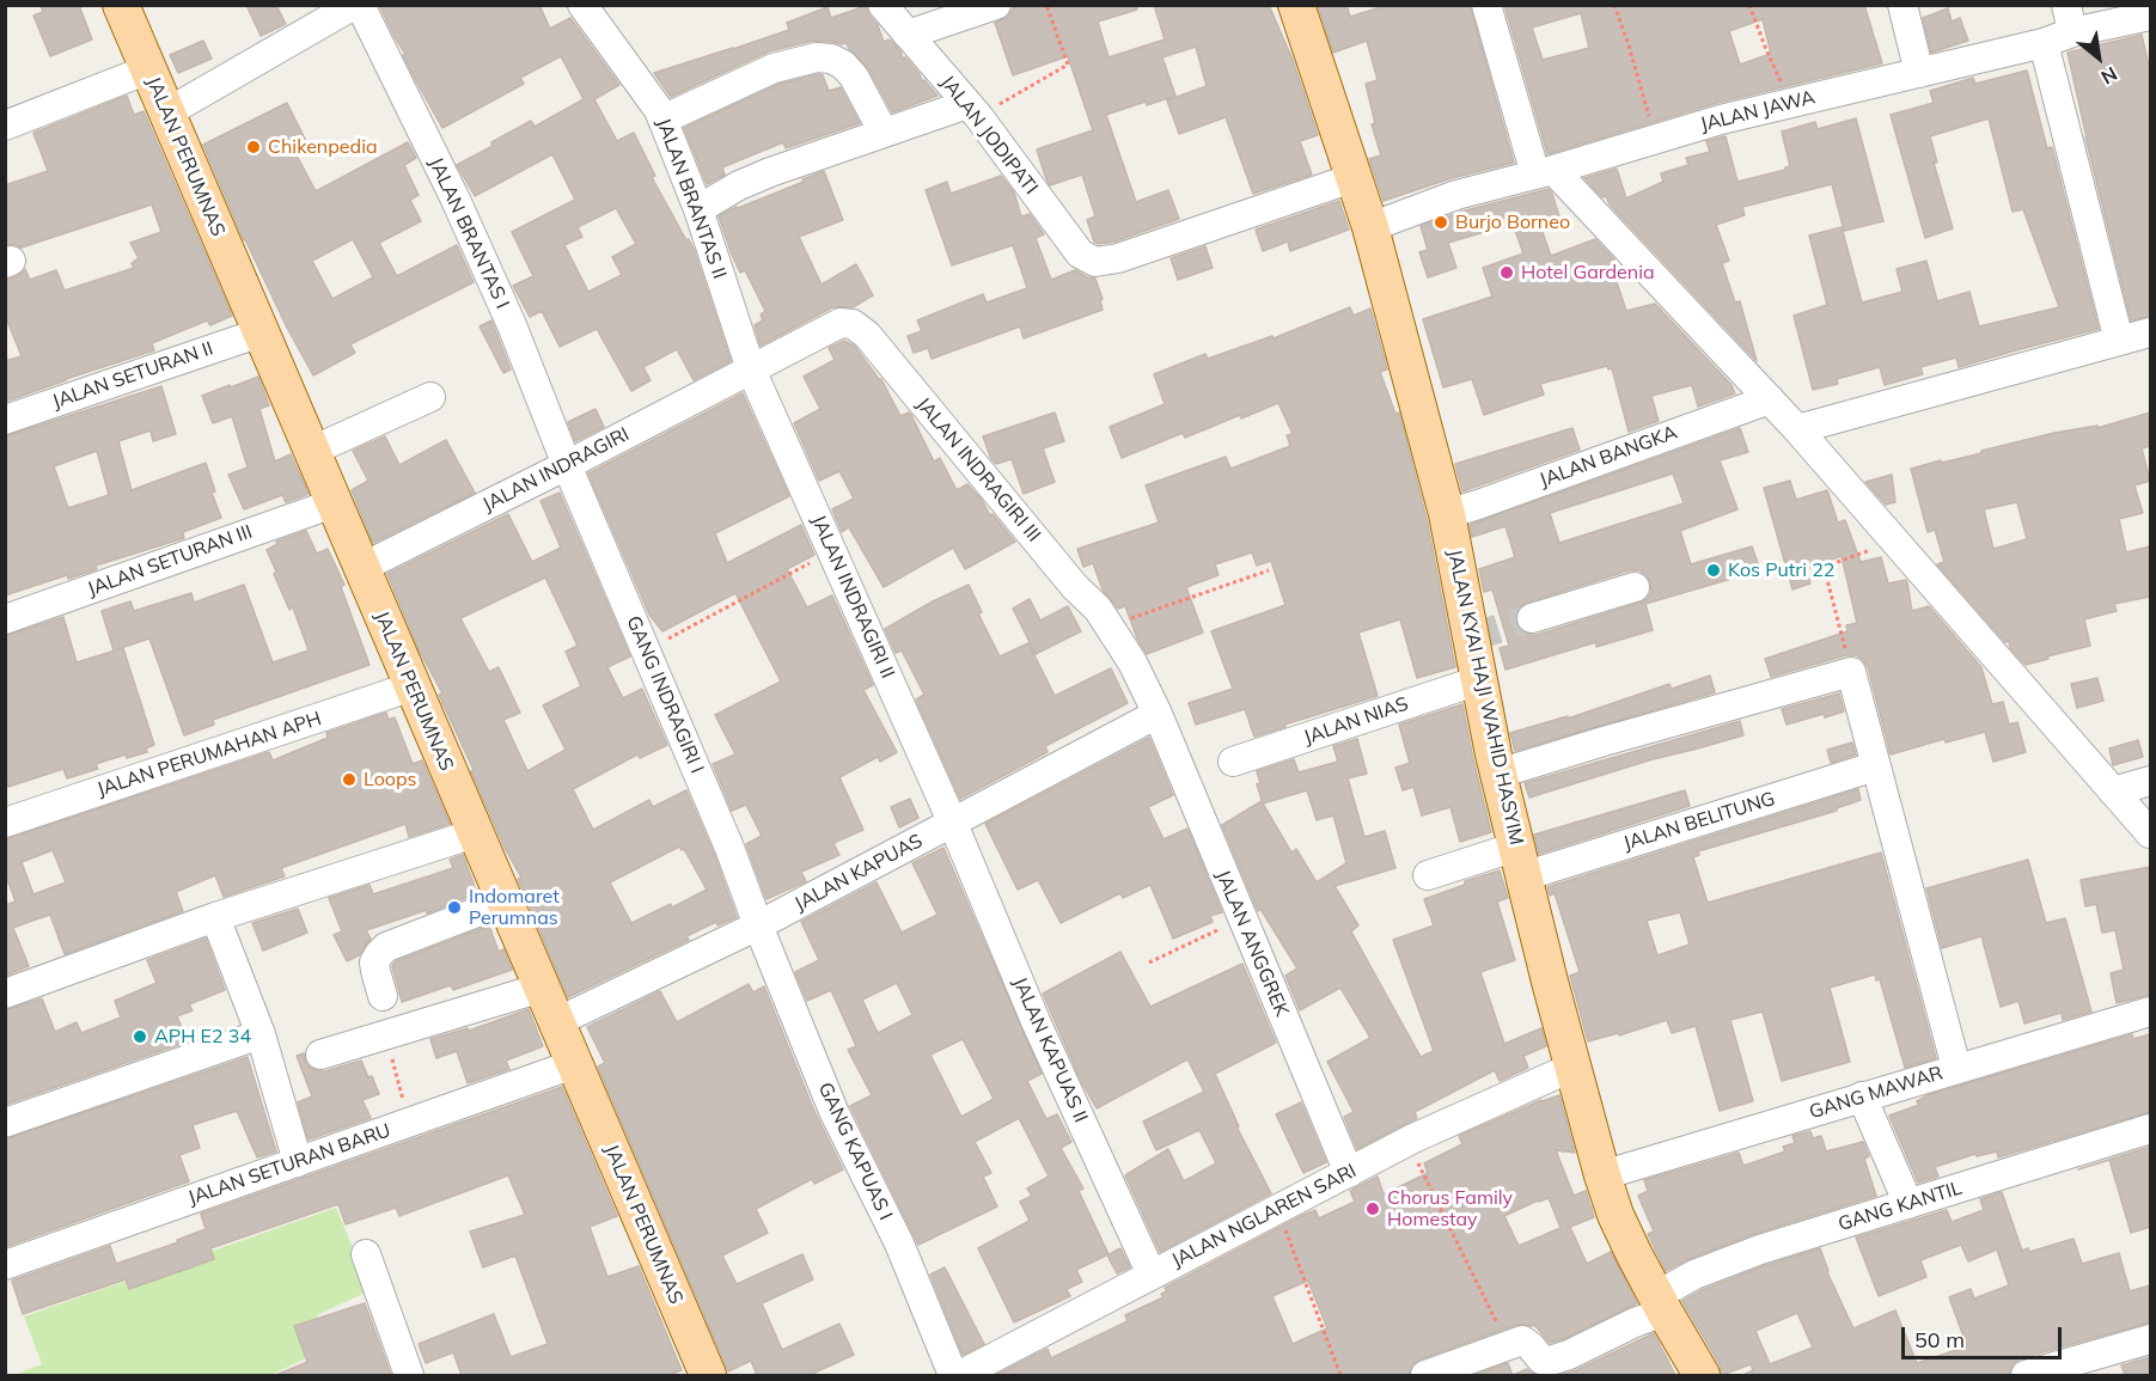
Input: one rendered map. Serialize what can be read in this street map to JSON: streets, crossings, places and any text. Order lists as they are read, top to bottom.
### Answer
{
  "streets": {
    "main road": ["JALAN PERUMNAS", "JALAN KYAI HAJI WAHID HASYIM"],
    "street": [
      "JALAN JAWA",
      "JALAN JODIPATI",
      "JALAN BRANTAS II",
      "JALAN BRANTAS I",
      "JALAN SETURAN II",
      "JALAN BANGKA",
      "JALAN INDRAGIRI",
      "JALAN INDRAGIRI III",
      "JALAN SETURAN III",
      "JALAN INDRAGIRI II",
      "GANG INDRAGIRI I",
      "JALAN NIAS",
      "JALAN PERUMAHAN APH",
      "JALAN BELITUNG",
      "JALAN KAPUAS",
      "JALAN ANGGREK",
      "JALAN KAPUAS II",
      "GANG MAWAR",
      "GANG KAPUAS I",
      "JALAN SETURAN BARU",
      "GANG KANTIL",
      "JALAN NGLAREN SARI"
    ]
  },
  "crossings": [
    ["JALAN JAWA", "JALAN KYAI HAJI WAHID HASYIM"],
    ["JALAN JODIPATI", "JALAN KYAI HAJI WAHID HASYIM"],
    ["JALAN PERUMNAS", "JALAN SETURAN II"],
    ["JALAN PERUMNAS", "JALAN INDRAGIRI"],
    ["JALAN PERUMNAS", "JALAN SETURAN III"],
    ["JALAN PERUMNAS", "JALAN PERUMAHAN APH"],
    ["JALAN PERUMNAS", "JALAN KAPUAS"],
    ["JALAN PERUMNAS", "JALAN SETURAN BARU"],
    ["JALAN BRANTAS II", "JALAN INDRAGIRI"],
    ["JALAN BRANTAS II", "JALAN INDRAGIRI III"],
    ["JALAN BRANTAS II", "JALAN INDRAGIRI II"],
    ["JALAN BRANTAS I", "JALAN INDRAGIRI"],
    ["JALAN BRANTAS I", "GANG INDRAGIRI I"],
    ["JALAN BANGKA", "JALAN KYAI HAJI WAHID HASYIM"],
    ["JALAN INDRAGIRI", "JALAN INDRAGIRI III"],
    ["JALAN INDRAGIRI", "JALAN INDRAGIRI II"],
    ["JALAN INDRAGIRI", "GANG INDRAGIRI I"],
    ["JALAN INDRAGIRI III", "JALAN INDRAGIRI II"],
    ["JALAN INDRAGIRI III", "JALAN KAPUAS"],
    ["JALAN INDRAGIRI III", "JALAN ANGGREK"],
    ["JALAN INDRAGIRI II", "JALAN KAPUAS"],
    ["JALAN INDRAGIRI II", "JALAN KAPUAS II"],
    ["GANG INDRAGIRI I", "JALAN KAPUAS"],
    ["GANG INDRAGIRI I", "GANG KAPUAS I"],
    ["JALAN KYAI HAJI WAHID HASYIM", "JALAN NIAS"],
    ["JALAN KYAI HAJI WAHID HASYIM", "JALAN BELITUNG"],
    ["JALAN KYAI HAJI WAHID HASYIM", "GANG MAWAR"],
    ["JALAN KYAI HAJI WAHID HASYIM", "GANG KANTIL"],
    ["JALAN KYAI HAJI WAHID HASYIM", "JALAN NGLAREN SARI"],
    ["JALAN KAPUAS", "JALAN ANGGREK"],
    ["JALAN KAPUAS", "JALAN KAPUAS II"],
    ["JALAN KAPUAS", "GANG KAPUAS I"],
    ["JALAN ANGGREK", "JALAN NGLAREN SARI"],
    ["JALAN KAPUAS II", "JALAN NGLAREN SARI"]
  ],
  "places": [
    "Chikenpedia",
    "Burjo Borneo",
    "Hotel Gardenia",
    "Kos Putri 22",
    "Loops",
    "Indomaret Perumnas",
    "APH E2 34",
    "Chorus Family Homestay"
  ],
  "scale_bar": "50 m",
  "north": "bottom right"
}
